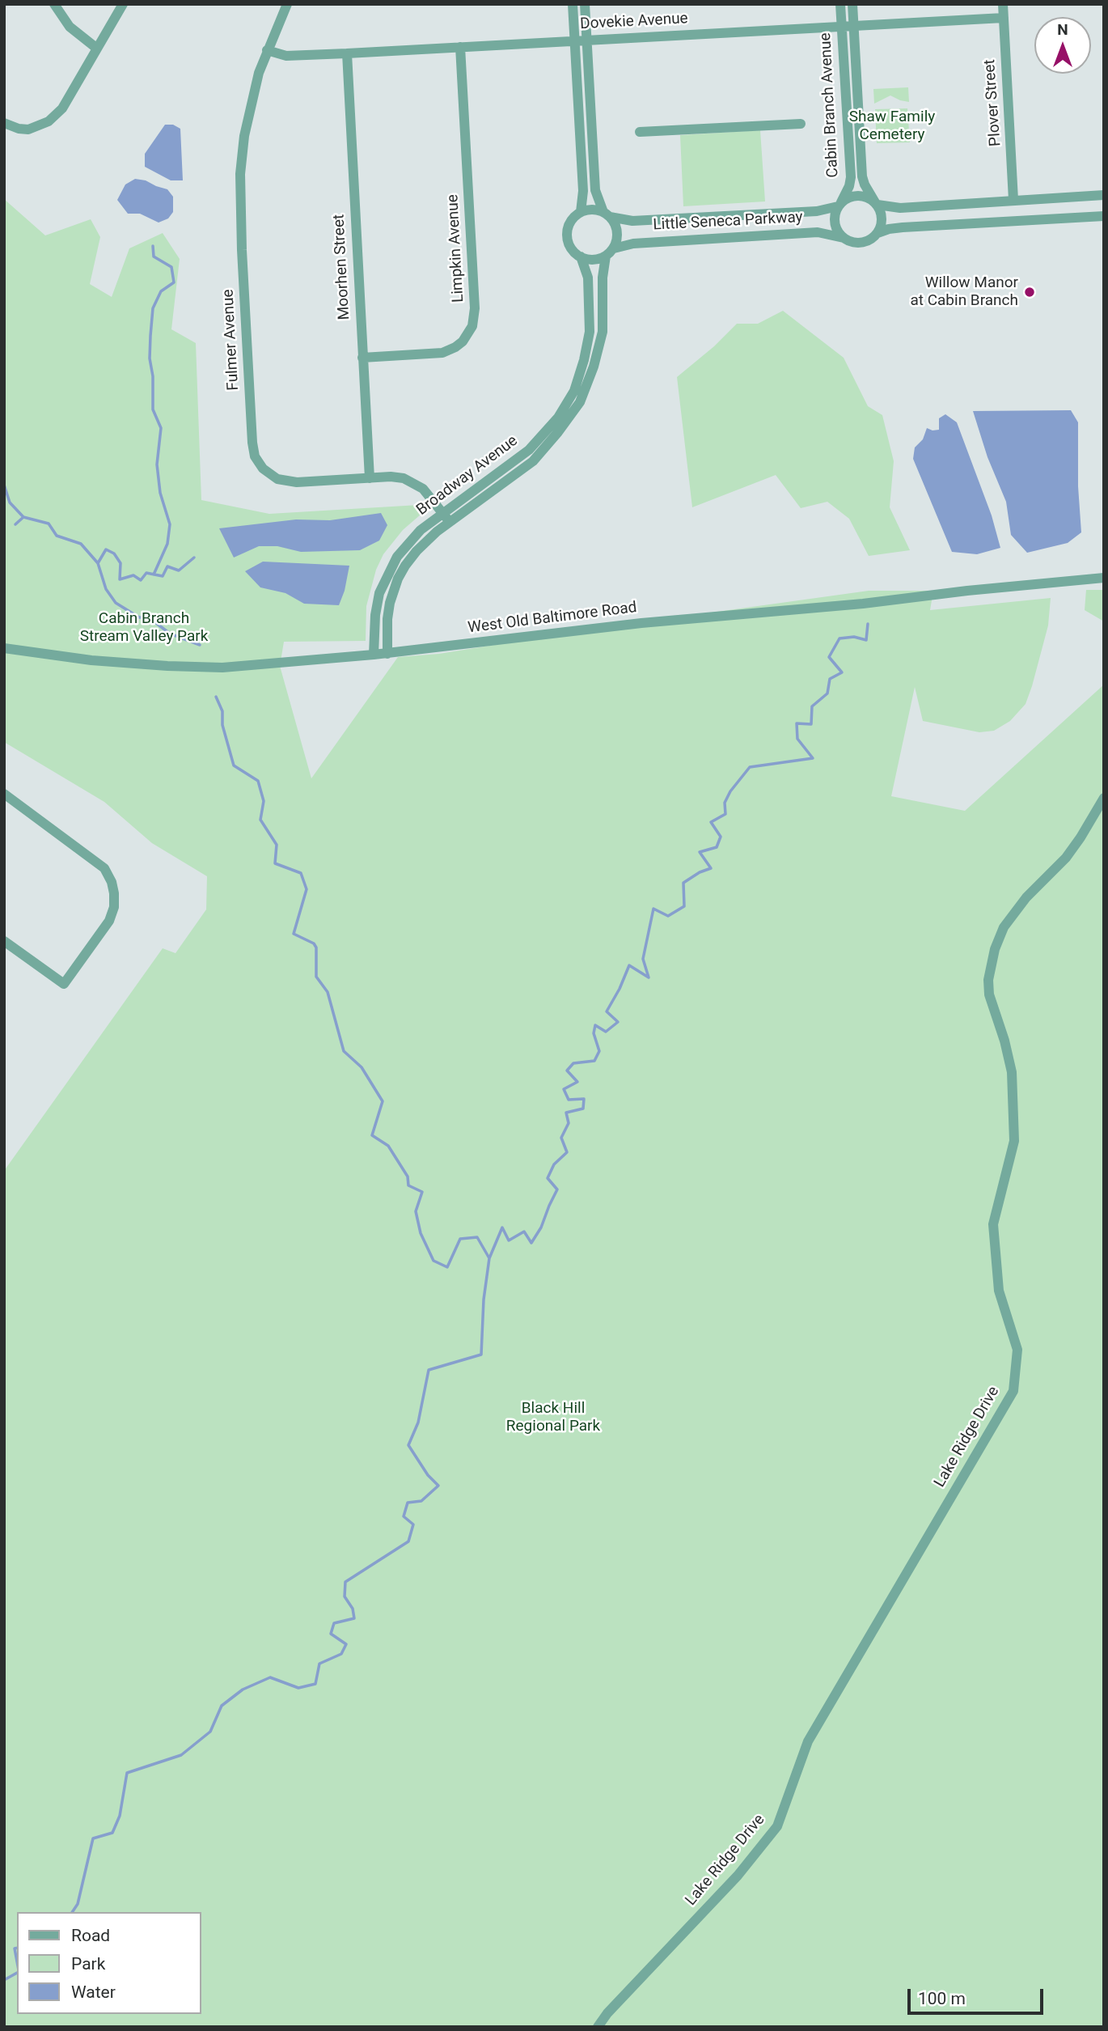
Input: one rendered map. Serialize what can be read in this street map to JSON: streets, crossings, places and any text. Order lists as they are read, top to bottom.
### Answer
{
  "streets": {
    "street": [
      "Dovekie Avenue",
      "Plover Street",
      "Cabin Branch Avenue",
      "Little Seneca Parkway",
      "Limpkin Avenue",
      "Moorhen Street",
      "Fulmer Avenue",
      "Broadway Avenue",
      "West Old Baltimore Road",
      "Lake Ridge Drive"
    ]
  },
  "crossings": [
    ["Dovekie Avenue", "Plover Street"],
    ["Dovekie Avenue", "Cabin Branch Avenue"],
    ["Dovekie Avenue", "Limpkin Avenue"],
    ["Dovekie Avenue", "Moorhen Street"],
    ["Dovekie Avenue", "Fulmer Avenue"],
    ["Cabin Branch Avenue", "Little Seneca Parkway"],
    ["Little Seneca Parkway", "Broadway Avenue"],
    ["Limpkin Avenue", "Moorhen Street"],
    ["Moorhen Street", "Fulmer Avenue"],
    ["Fulmer Avenue", "Broadway Avenue"],
    ["Broadway Avenue", "West Old Baltimore Road"]
  ],
  "parks": ["Shaw Family Cemetery", "Cabin Branch Stream Valley Park", "Black Hill Regional Park"],
  "places": ["Willow Manor at Cabin Branch"],
  "legend": ["Road", "Park", "Water"],
  "scale_bar": "100 m",
  "north": "top"
}
